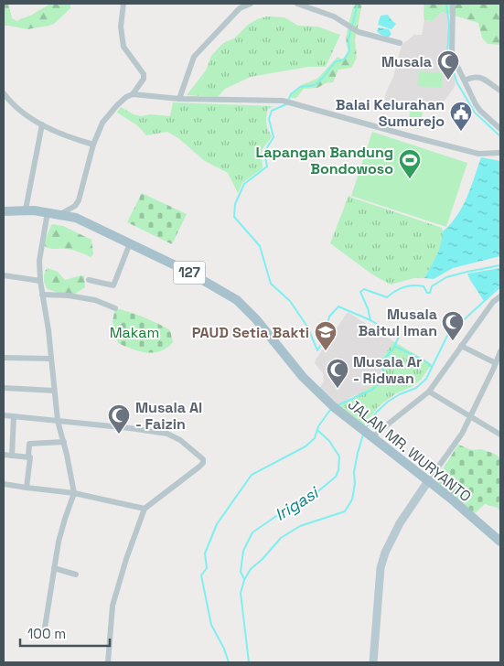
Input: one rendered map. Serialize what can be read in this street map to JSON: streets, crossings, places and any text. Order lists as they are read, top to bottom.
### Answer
{
  "streets": {
    "main road": ["127", "JALAN MR. WURYANTO"]
  },
  "water": ["Irigasi"],
  "parks": ["Makam"],
  "places": {
    "mosque": [
      "Musala",
      "Musala Baitul Iman",
      "Musala Ar - Ridwan",
      "Musala Al - Faizin"
    ],
    "public building": ["Balai Kelurahan Sumurejo"],
    "sports": ["Lapangan Bandung Bondowoso"],
    "school or university": ["PAUD Setia Bakti"]
  },
  "scale_bar": "100 m"
}
